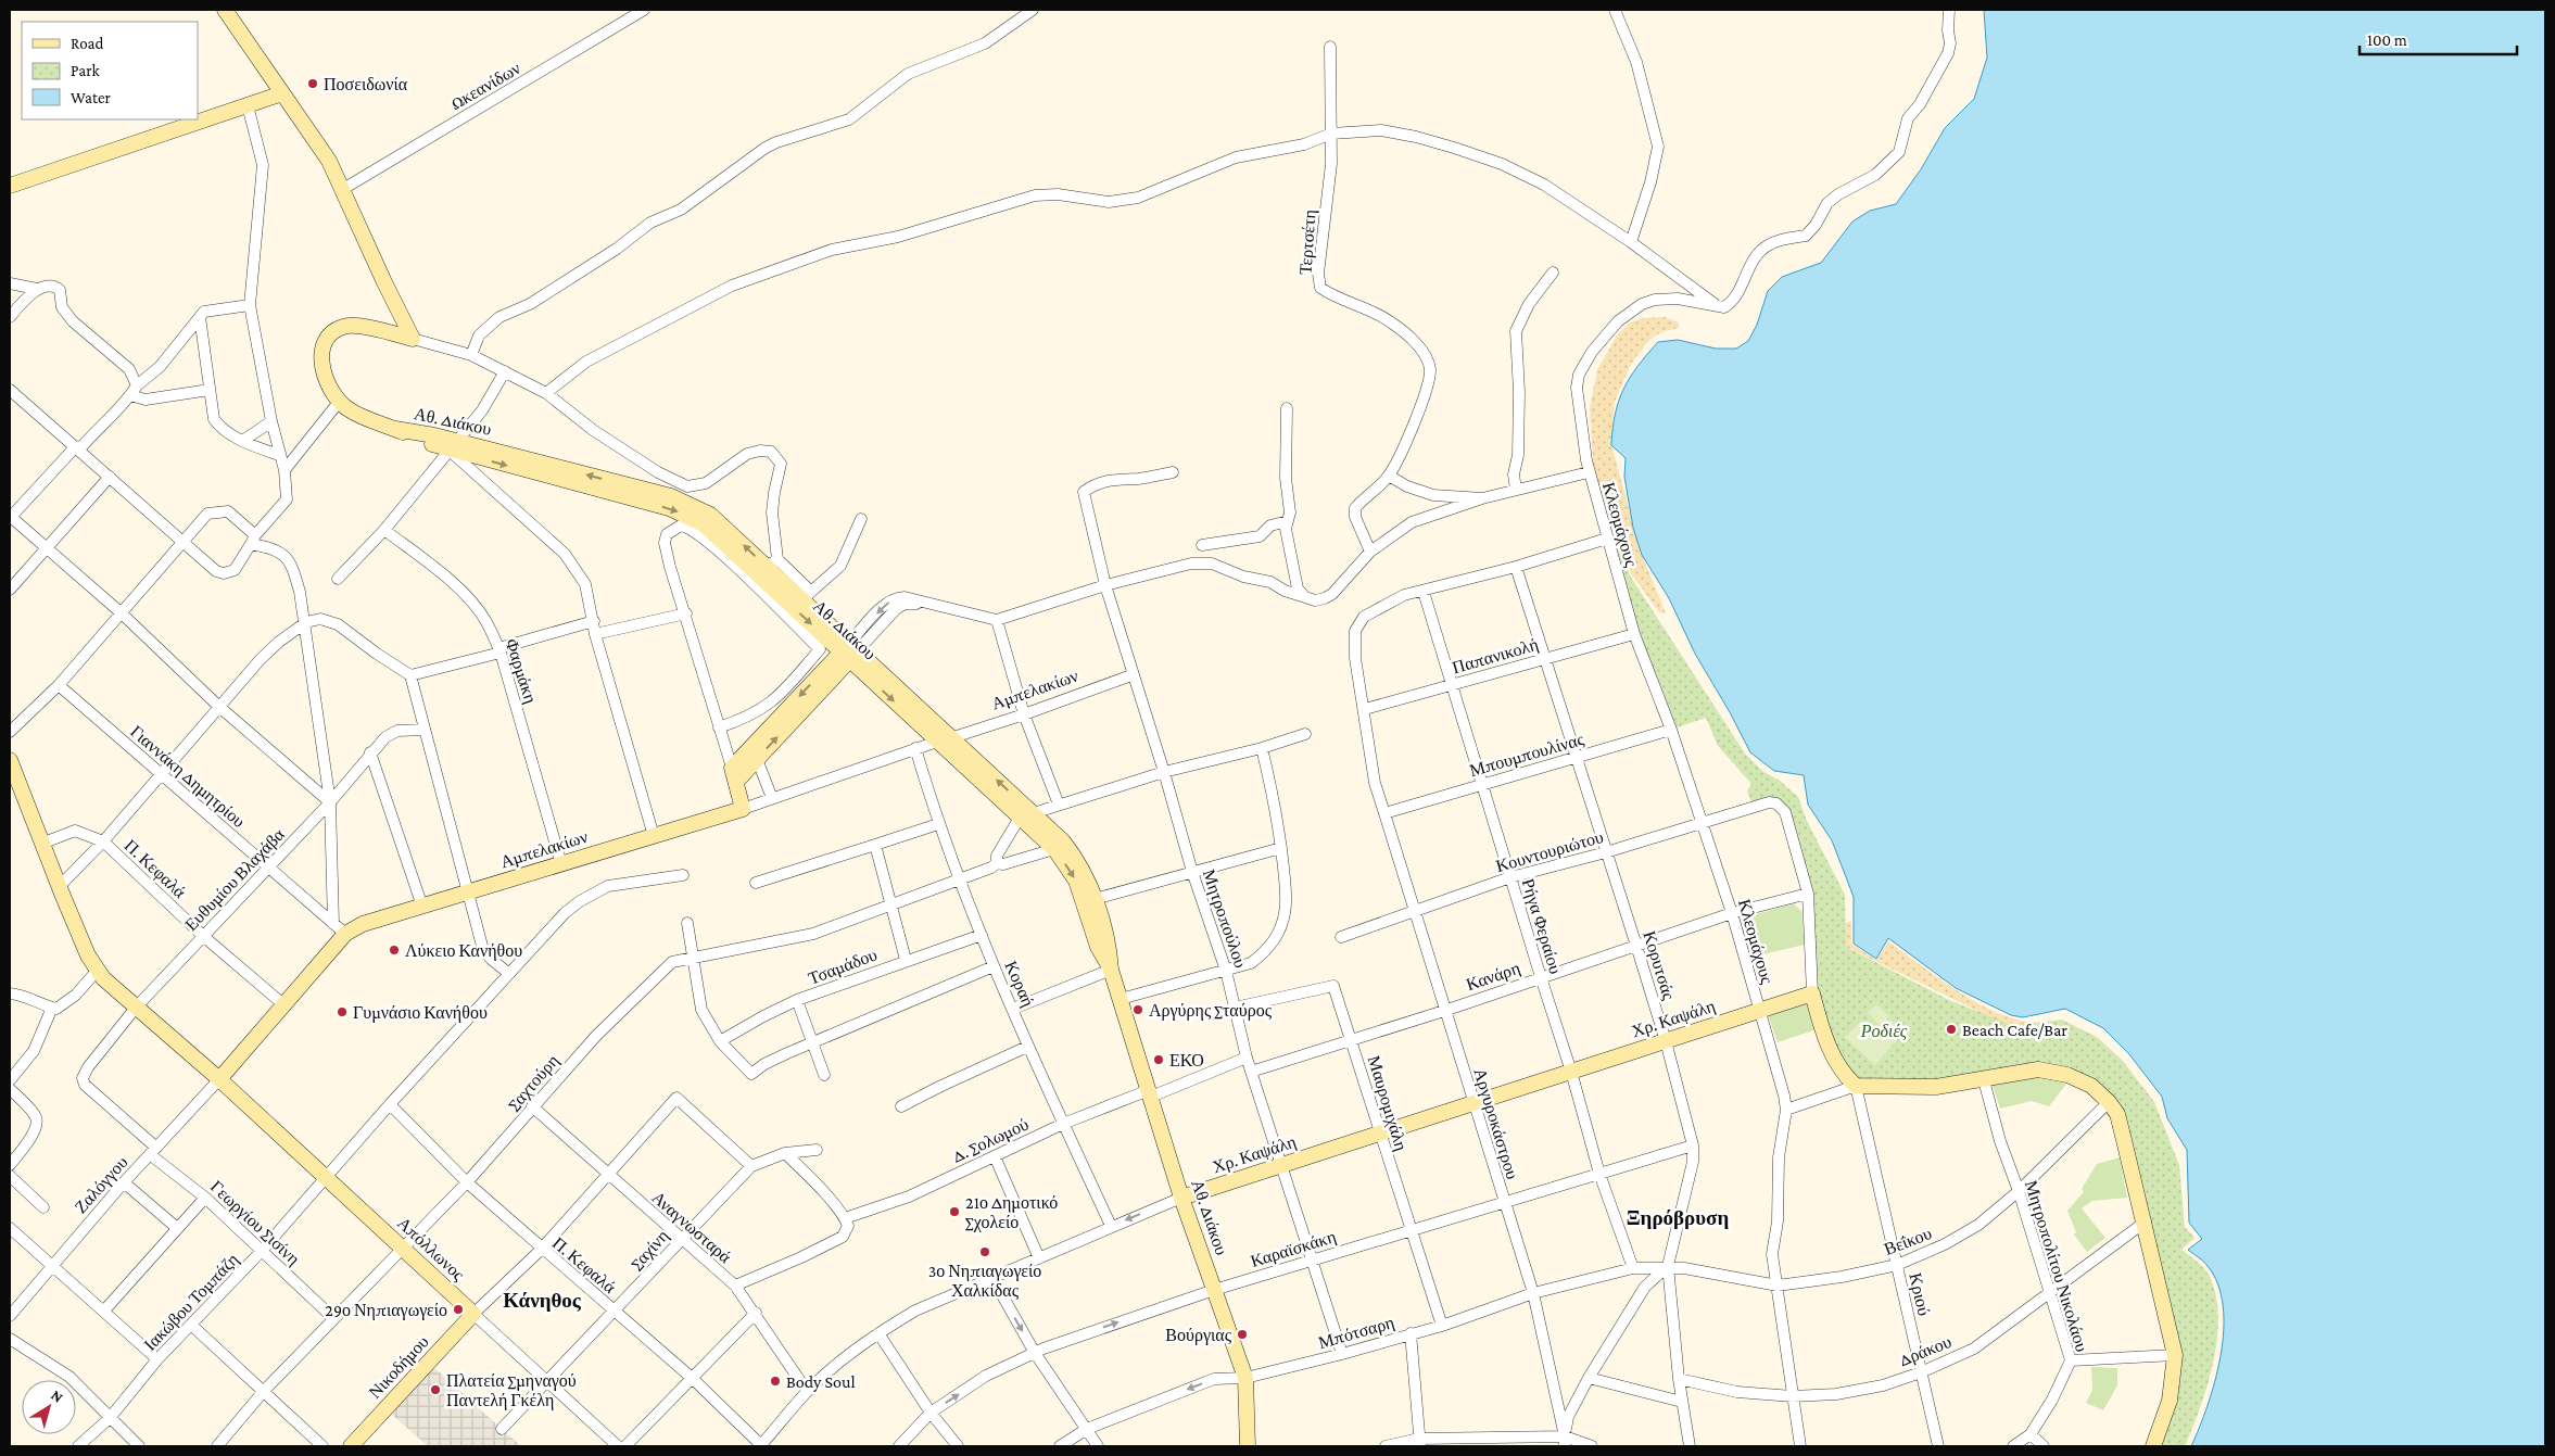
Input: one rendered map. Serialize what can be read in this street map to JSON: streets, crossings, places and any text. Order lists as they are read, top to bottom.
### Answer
{
  "streets": {
    "street": [
      "Ωκεανίδων",
      "Τερτσέτη",
      "Αθ. Διάκου",
      "Κλεομάχους",
      "Παπανικολή",
      "Φαρμάκη",
      "Αμπελακίων",
      "Μπουμπουλίνας",
      "Γιαννάκη Δημητρίου",
      "Κουντουριώτου",
      "Π. Κεφαλά",
      "Ευθυμίου Βλαχάβα",
      "Μητροπούλου",
      "Ρήγα Φεραίου",
      "Κορυτσάς",
      "Τσαμάδου",
      "Κανάρη",
      "Κοραή",
      "Χρ. Καψάλη",
      "Σαχτούρη",
      "Μαυρομιχάλη",
      "Αργυροκάστρου",
      "Δ. Σολωμού",
      "Ζαλόγγου",
      "Γεωργίου Σισίνη",
      "Αναγνωσταρά",
      "Βεΐκου",
      "Απόλλωνος",
      "Καραϊσκάκη",
      "Σαχίνη",
      "Μητροπολίτου Νικολάου",
      "Κριού",
      "Ιακώβου Τομπάζη",
      "Μπότσαρη",
      "Δράκου",
      "Νικοδήμου"
    ]
  },
  "crossings": [
    ["Αθ. Διάκου", "Αμπελακίων"],
    ["Αθ. Διάκου", "Χρ. Καψάλη"],
    ["Αθ. Διάκου", "Σαχτούρη"],
    ["Αθ. Διάκου", "Δ. Σολωμού"],
    ["Αθ. Διάκου", "Καραϊσκάκη"],
    ["Αθ. Διάκου", "Μπότσαρη"],
    ["Κλεομάχους", "Παπανικολή"],
    ["Κλεομάχους", "Μπουμπουλίνας"],
    ["Κλεομάχους", "Κουντουριώτου"],
    ["Κλεομάχους", "Κανάρη"],
    ["Κλεομάχους", "Χρ. Καψάλη"],
    ["Κλεομάχους", "Αργυροκάστρου"],
    ["Κλεομάχους", "Βεΐκου"],
    ["Κλεομάχους", "Δράκου"],
    ["Παπανικολή", "Ρήγα Φεραίου"],
    ["Παπανικολή", "Κορυτσάς"],
    ["Παπανικολή", "Αργυροκάστρου"],
    ["Φαρμάκη", "Αμπελακίων"],
    ["Αμπελακίων", "Γιαννάκη Δημητρίου"],
    ["Αμπελακίων", "Π. Κεφαλά"],
    ["Αμπελακίων", "Μητροπούλου"],
    ["Αμπελακίων", "Κοραή"],
    ["Αμπελακίων", "Ζαλόγγου"],
    ["Αμπελακίων", "Απόλλωνος"],
    ["Μπουμπουλίνας", "Ρήγα Φεραίου"],
    ["Μπουμπουλίνας", "Κορυτσάς"],
    ["Μπουμπουλίνας", "Αργυροκάστρου"],
    ["Γιαννάκη Δημητρίου", "Ευθυμίου Βλαχάβα"],
    ["Κουντουριώτου", "Ρήγα Φεραίου"],
    ["Κουντουριώτου", "Κορυτσάς"],
    ["Κουντουριώτου", "Κανάρη"],
    ["Κουντουριώτου", "Αργυροκάστρου"],
    ["Π. Κεφαλά", "Ευθυμίου Βλαχάβα"],
    ["Π. Κεφαλά", "Χρ. Καψάλη"],
    ["Π. Κεφαλά", "Σαχτούρη"],
    ["Π. Κεφαλά", "Απόλλωνος"],
    ["Π. Κεφαλά", "Σαχίνη"],
    ["Π. Κεφαλά", "Ιακώβου Τομπάζη"],
    ["Ευθυμίου Βλαχάβα", "Γεωργίου Σισίνη"],
    ["Ευθυμίου Βλαχάβα", "Απόλλωνος"],
    ["Μητροπούλου", "Κανάρη"],
    ["Μητροπούλου", "Χρ. Καψάλη"],
    ["Μητροπούλου", "Μαυρομιχάλη"],
    ["Μητροπούλου", "Καραϊσκάκη"],
    ["Μητροπούλου", "Μπότσαρη"],
    ["Ρήγα Φεραίου", "Κανάρη"],
    ["Ρήγα Φεραίου", "Χρ. Καψάλη"],
    ["Ρήγα Φεραίου", "Αργυροκάστρου"],
    ["Ρήγα Φεραίου", "Καραϊσκάκη"],
    ["Ρήγα Φεραίου", "Μπότσαρη"],
    ["Κορυτσάς", "Κανάρη"],
    ["Κορυτσάς", "Χρ. Καψάλη"],
    ["Κορυτσάς", "Αργυροκάστρου"],
    ["Κορυτσάς", "Βεΐκου"],
    ["Κορυτσάς", "Καραϊσκάκη"],
    ["Κορυτσάς", "Μπότσαρη"],
    ["Κορυτσάς", "Δράκου"],
    ["Τσαμάδου", "Κοραή"],
    ["Κανάρη", "Μαυρομιχάλη"],
    ["Κανάρη", "Αργυροκάστρου"],
    ["Κοραή", "Χρ. Καψάλη"],
    ["Κοραή", "Σαχτούρη"],
    ["Κοραή", "Δ. Σολωμού"],
    ["Χρ. Καψάλη", "Μαυρομιχάλη"],
    ["Χρ. Καψάλη", "Αργυροκάστρου"],
    ["Χρ. Καψάλη", "Αναγνωσταρά"],
    ["Σαχτούρη", "Γεωργίου Σισίνη"],
    ["Σαχτούρη", "Αναγνωσταρά"],
    ["Σαχτούρη", "Απόλλωνος"],
    ["Μαυρομιχάλη", "Καραϊσκάκη"],
    ["Μαυρομιχάλη", "Μπότσαρη"],
    ["Αργυροκάστρου", "Καραϊσκάκη"],
    ["Αργυροκάστρου", "Μπότσαρη"],
    ["Δ. Σολωμού", "Αναγνωσταρά"],
    ["Ζαλόγγου", "Γεωργίου Σισίνη"],
    ["Ζαλόγγου", "Απόλλωνος"],
    ["Γεωργίου Σισίνη", "Ιακώβου Τομπάζη"],
    ["Αναγνωσταρά", "Σαχίνη"],
    ["Βεΐκου", "Μητροπολίτου Νικολάου"],
    ["Βεΐκου", "Κριού"],
    ["Βεΐκου", "Μπότσαρη"],
    ["Απόλλωνος", "Σαχίνη"],
    ["Απόλλωνος", "Ιακώβου Τομπάζη"],
    ["Απόλλωνος", "Νικοδήμου"],
    ["Μητροπολίτου Νικολάου", "Δράκου"],
    ["Κριού", "Δράκου"]
  ],
  "one_way": ["Καραϊσκάκη"],
  "districts": ["Ξηρόβρυση", "Κάνηθος"],
  "parks": ["Ροδιές"],
  "places": [
    "Ποσειδωνία",
    "Λύκειο Κανήθου",
    "Αργύρης Σταύρος",
    "Γυμνάσιο Κανήθου",
    "Beach Cafe/Bar",
    "ΕΚΟ",
    "21ο Δημοτικό Σχολείο",
    "3ο Νηπιαγωγείο Χαλκίδας",
    "29ο Νηπιαγωγείο",
    "Βούργιας",
    "Body Soul",
    "Πλατεία Σμηναγού Παντελή Γκέλη"
  ],
  "legend": ["Road", "Park", "Water"],
  "scale_bar": "100 m",
  "north": "top right"
}
